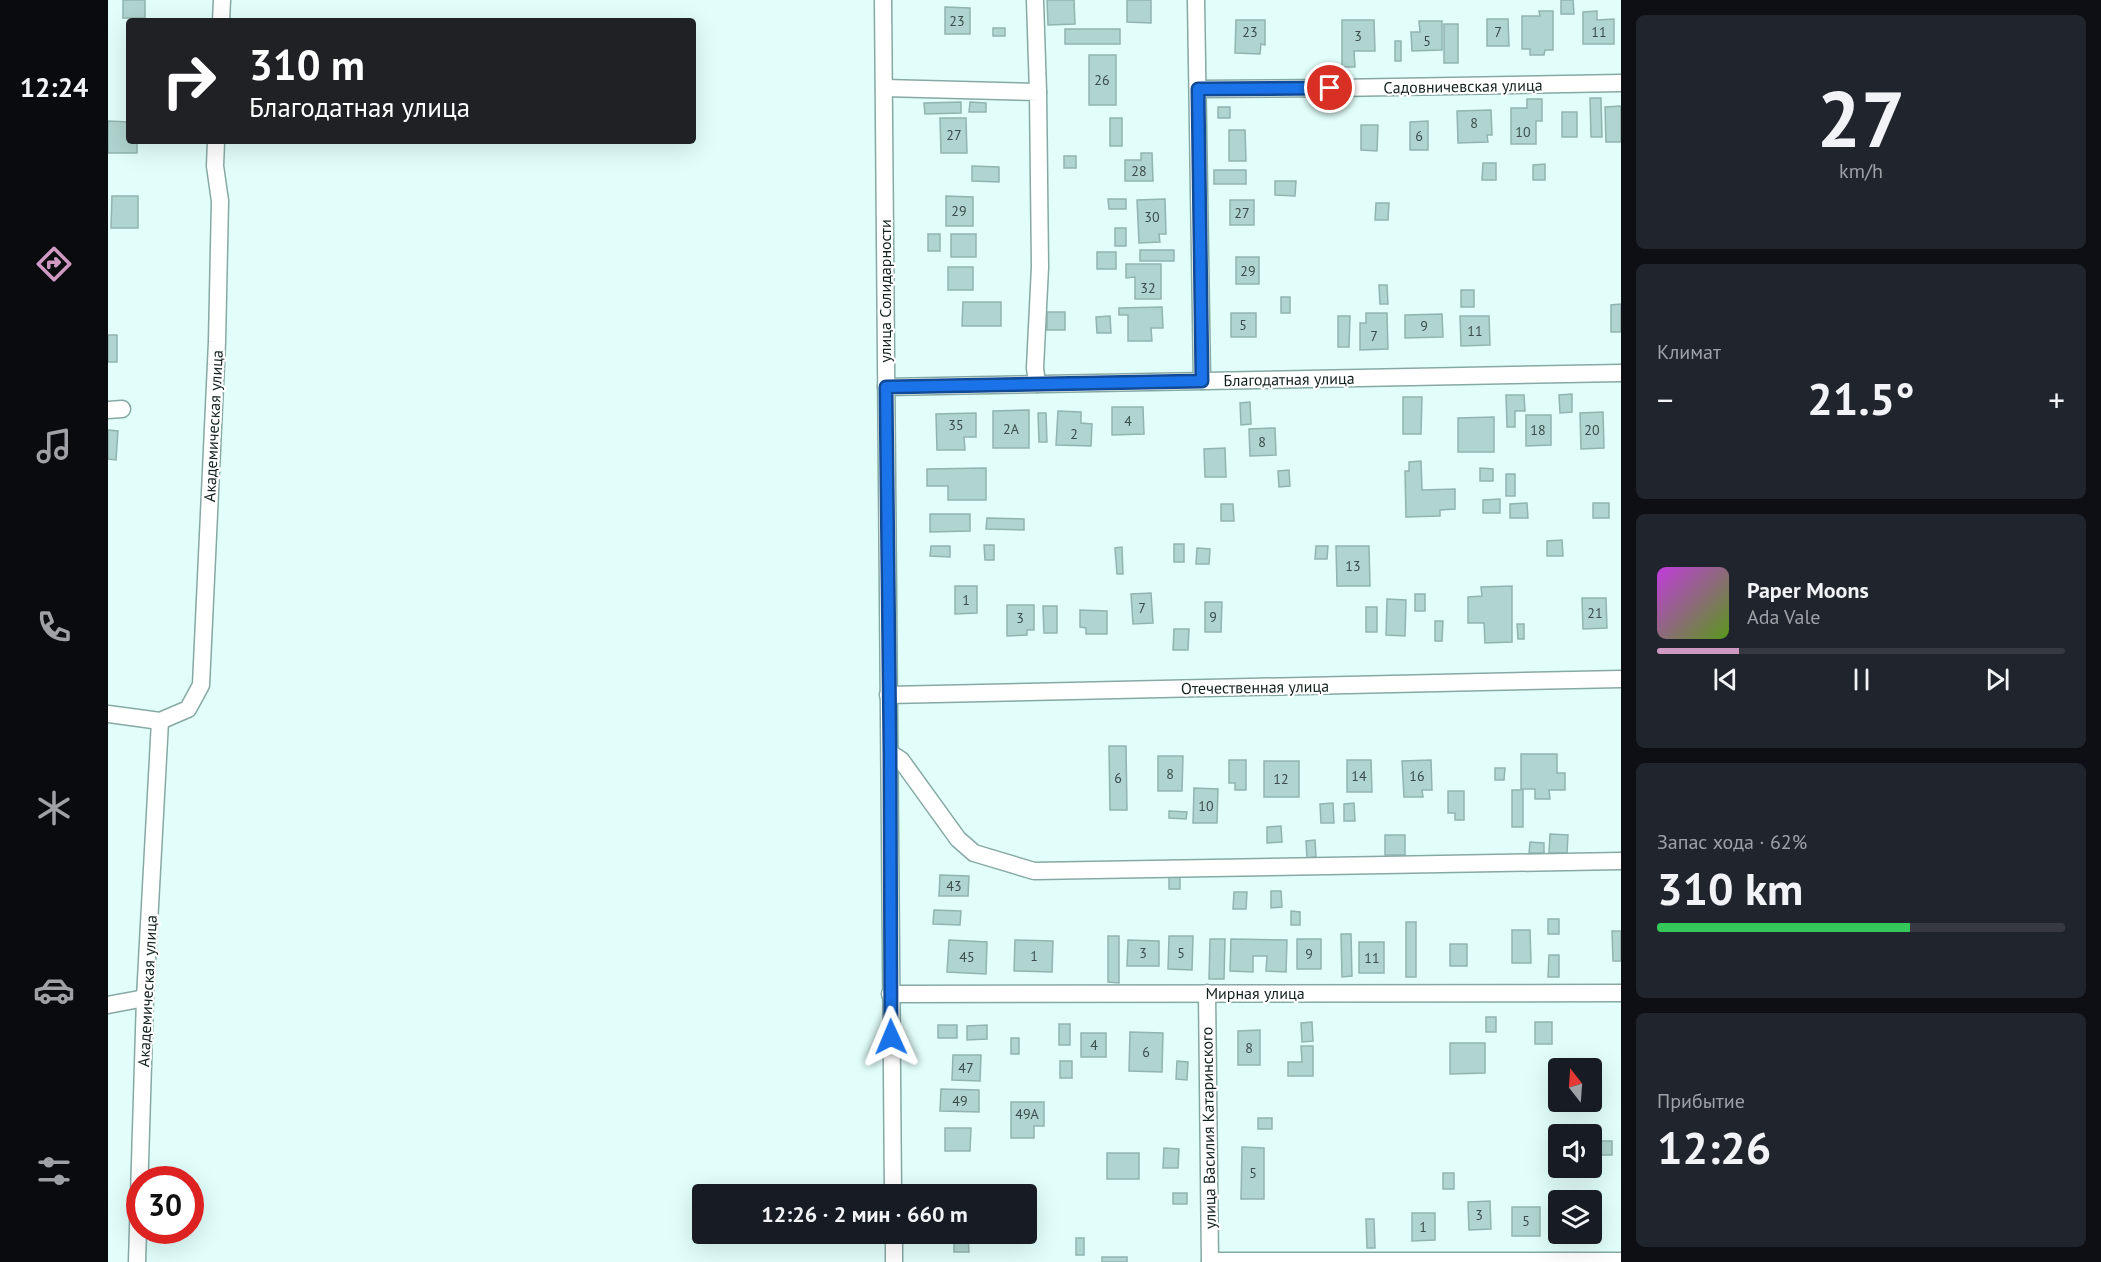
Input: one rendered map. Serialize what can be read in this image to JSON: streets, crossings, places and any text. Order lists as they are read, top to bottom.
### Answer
{
  "streets": {
    "street": [
      "Садовничевская улица",
      "улица Солидарности",
      "Благодатная улица",
      "Академическая улица",
      "Отечественная улица",
      "Мирная улица",
      "улица Василия Катаринского"
    ]
  },
  "crossings": [
    ["улица Солидарности", "Благодатная улица"],
    ["улица Солидарности", "Отечественная улица"],
    ["улица Солидарности", "Мирная улица"],
    ["Мирная улица", "улица Василия Катаринского"]
  ],
  "house_numbers": [
    "23",
    "23",
    "7",
    "11",
    "3",
    "5",
    "26",
    "8",
    "10",
    "27",
    "6",
    "28",
    "29",
    "27",
    "30",
    "29",
    "32",
    "5",
    "9",
    "11",
    "7",
    "4",
    "35",
    "2А",
    "18",
    "20",
    "2",
    "8",
    "13",
    "1",
    "7",
    "21",
    "9",
    "3",
    "8",
    "14",
    "16",
    "6",
    "12",
    "10",
    "43",
    "3",
    "5",
    "9",
    "1",
    "45",
    "11",
    "4",
    "8",
    "6",
    "47",
    "49",
    "49А",
    "5",
    "3",
    "5",
    "1"
  ],
  "north": "top",
  "page": {
    "tabs": "12:24",
    "tile": [
      ["27", "km/h"],
      "Климат",
      ["Запас хода · 62%", "310 km"],
      ["Прибытие", "12:26"]
    ],
    "turn": ["310 m", "Благодатная улица"],
    "heat": ["−", "21.5°", "+"],
    "song": ["Paper Moons", "Ada Vale"],
    "limit": "30",
    "trip": "12:26 · 2 мин · 660 m"
  }
}
